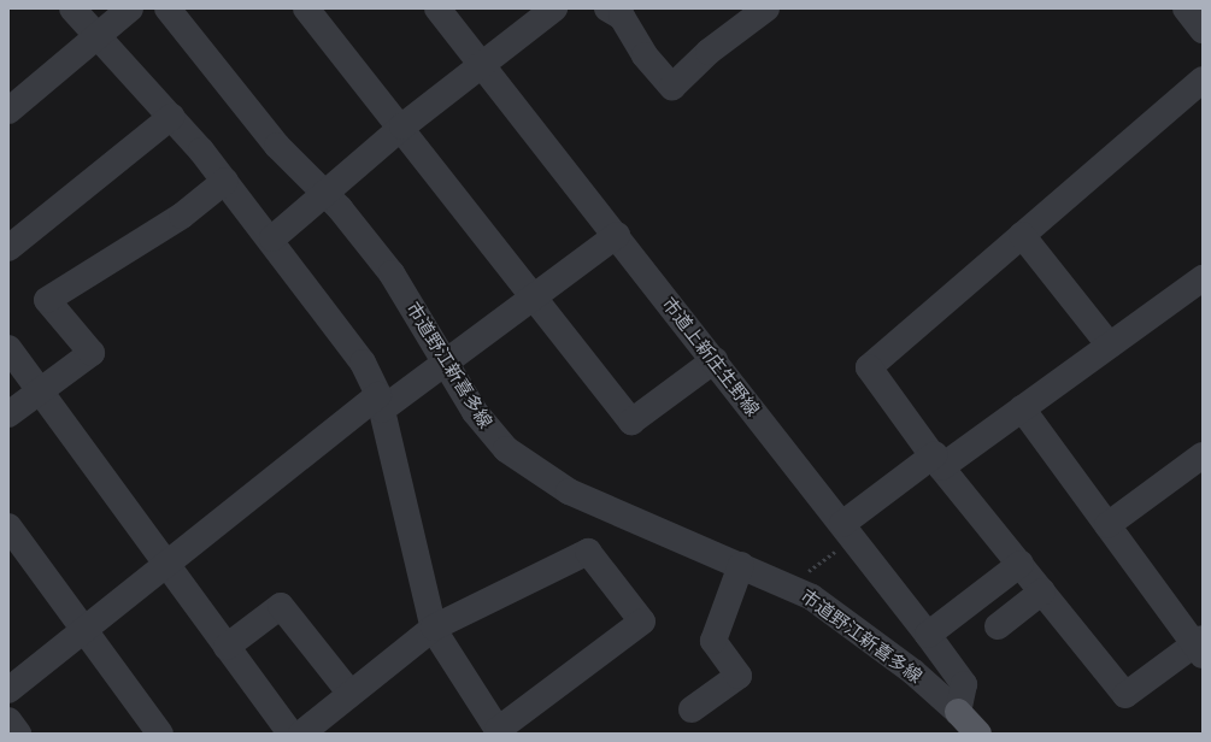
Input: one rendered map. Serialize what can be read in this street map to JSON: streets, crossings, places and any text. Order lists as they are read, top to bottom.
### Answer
{
  "streets": {
    "street": ["市道上新庄生野線", "市道野江新喜多線"]
  },
  "crossings": [
    ["市道上新庄生野線", "市道野江新喜多線"]
  ]
}
